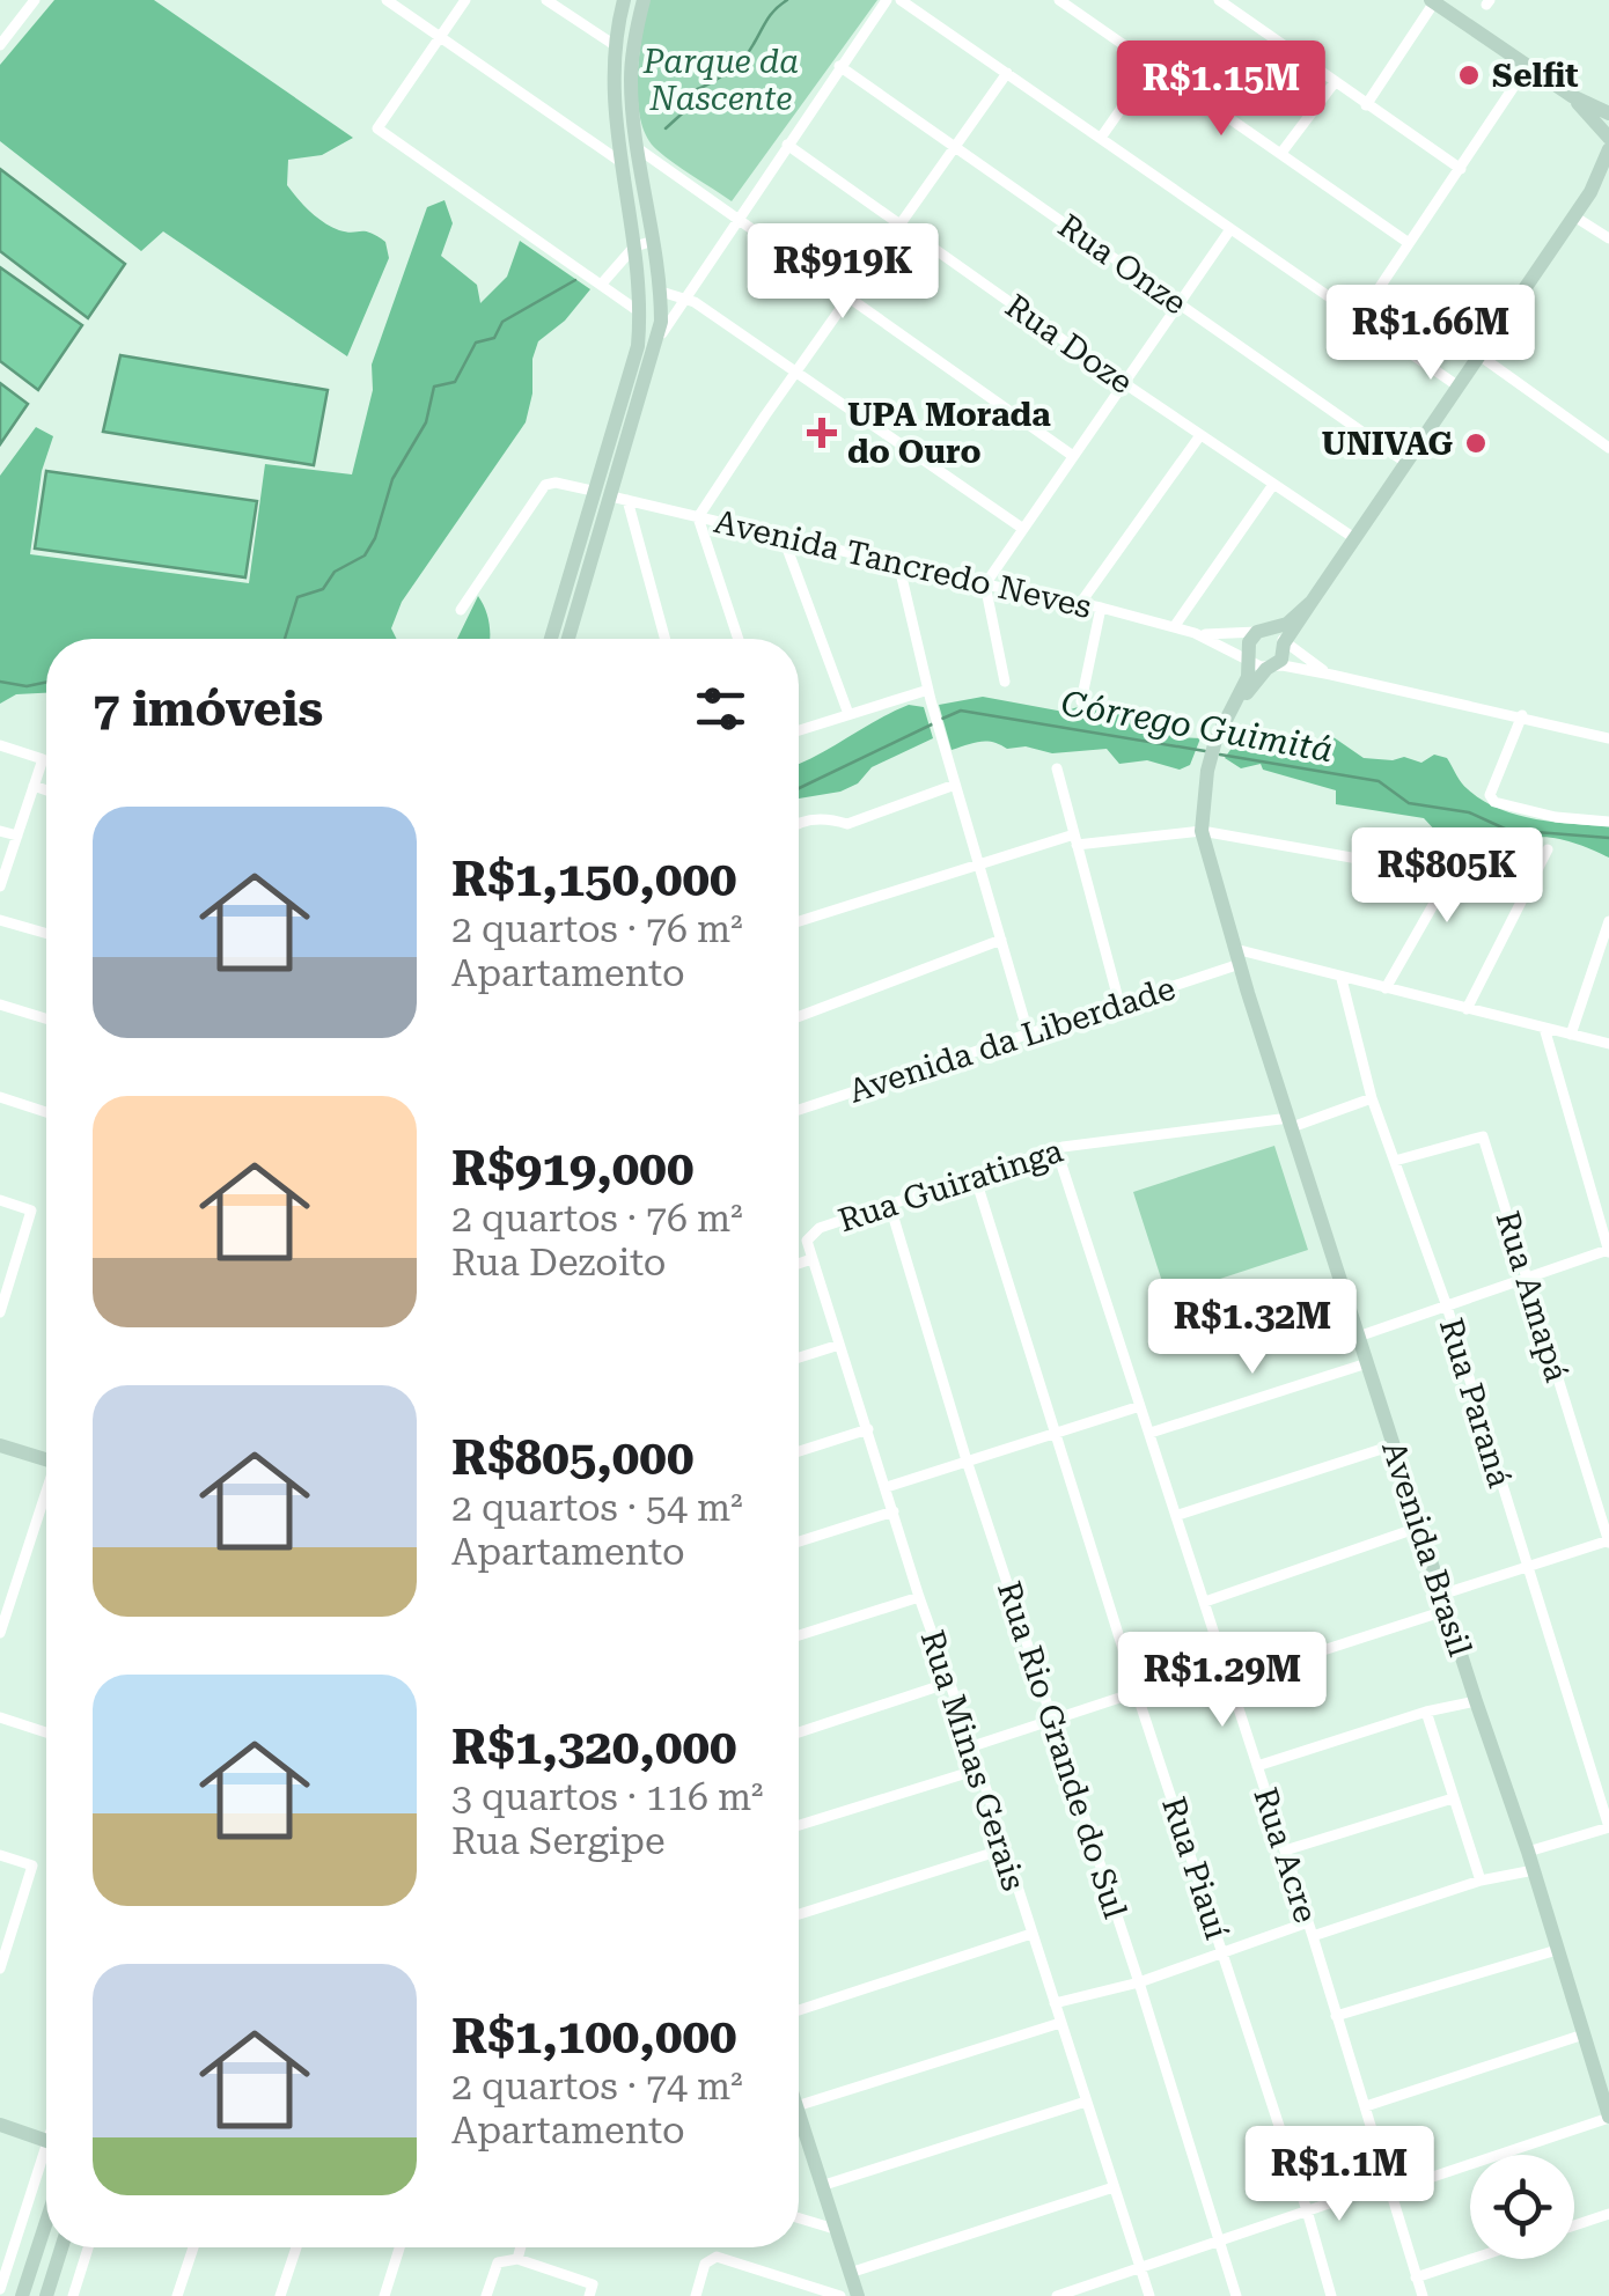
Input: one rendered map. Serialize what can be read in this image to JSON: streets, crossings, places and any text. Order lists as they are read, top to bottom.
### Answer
{
  "streets": {
    "main road": ["Avenida Brasil"],
    "street": [
      "Rua Onze",
      "Rua Doze",
      "Avenida Tancredo Neves",
      "Avenida da Liberdade",
      "Rua Guiratinga",
      "Rua Amapá",
      "Rua Paraná",
      "Rua Rio Grande do Sul",
      "Rua Minas Gerais",
      "Rua Acre",
      "Rua Piauí"
    ]
  },
  "crossings": [
    ["Rua Onze", "Avenida Brasil"],
    ["Rua Doze", "Avenida Brasil"],
    ["Avenida da Liberdade", "Avenida Brasil"],
    ["Rua Guiratinga", "Rua Paraná"],
    ["Rua Guiratinga", "Avenida Brasil"],
    ["Rua Guiratinga", "Rua Rio Grande do Sul"],
    ["Rua Guiratinga", "Rua Minas Gerais"],
    ["Rua Guiratinga", "Rua Acre"],
    ["Rua Guiratinga", "Rua Piauí"],
    ["Rua Amapá", "Rua Paraná"]
  ],
  "water": ["Córrego Guimitá"],
  "parks": ["Parque da Nascente"],
  "places": {
    "other": ["Selfit", "UNIVAG"],
    "health": ["UPA Morada do Ouro"]
  },
  "page": {
    "price": [
      "R$1.15M",
      "R$919K",
      "R$1.66M",
      "R$805K",
      "R$1.32M",
      "R$1.29M",
      "R$1.1M"
    ],
    "heading": "7 imóveis",
    "list": [
      {
        "name": "R$1,150,000",
        "note": "2 quartos · 76 m² · Apartamento"
      },
      {
        "name": "R$919,000",
        "note": "2 quartos · 76 m² · Rua Dezoito"
      },
      {
        "name": "R$805,000",
        "note": "2 quartos · 54 m² · Apartamento"
      },
      {
        "name": "R$1,320,000",
        "note": "3 quartos · 116 m² · Rua Sergipe"
      },
      {
        "name": "R$1,100,000",
        "note": "2 quartos · 74 m² · Apartamento"
      }
    ]
  }
}
